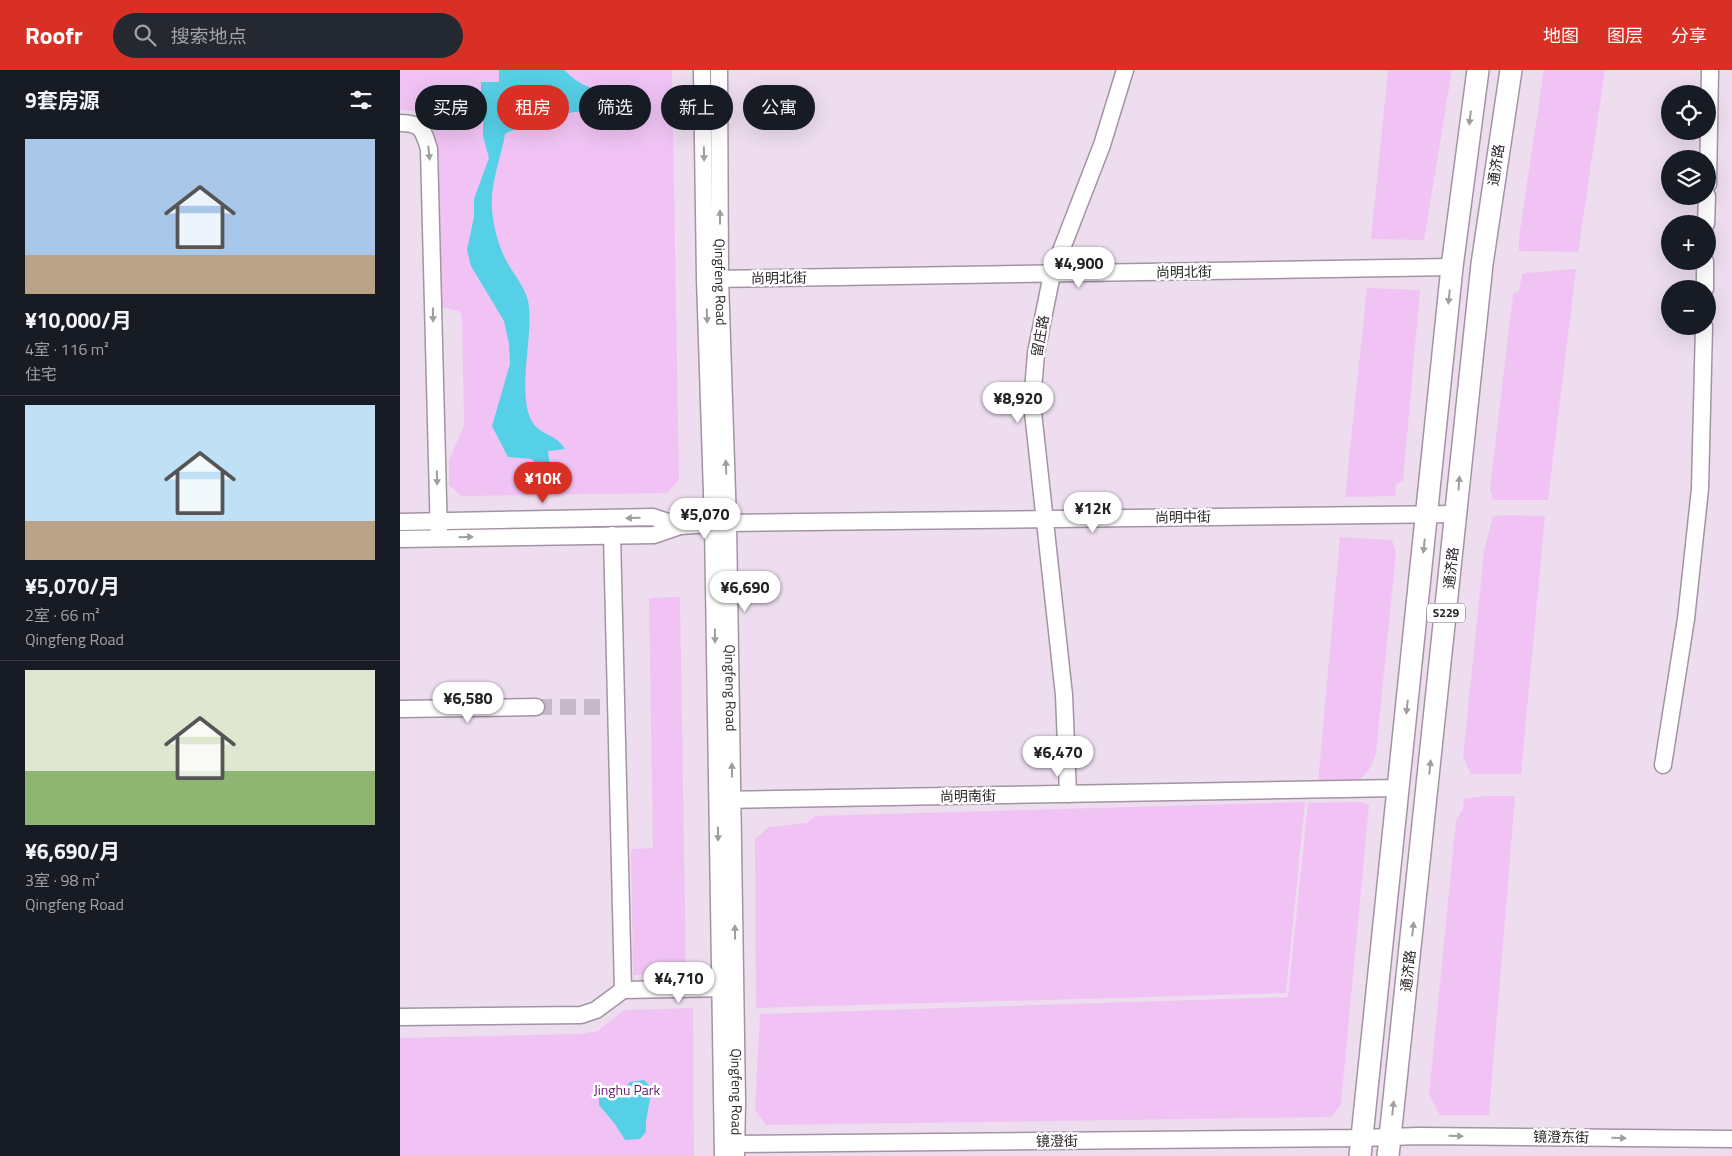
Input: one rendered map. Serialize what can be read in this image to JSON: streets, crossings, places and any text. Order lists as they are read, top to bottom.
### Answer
{
  "streets": {
    "main road": ["通济路", "S229"],
    "street": [
      "尚明北街",
      "Qingfeng Road",
      "留庄路",
      "尚明中街",
      "尚明南街",
      "镜澄东街",
      "镜澄街"
    ]
  },
  "crossings": [
    ["通济路", "尚明北街"],
    ["通济路", "尚明中街"],
    ["通济路", "尚明南街"],
    ["通济路", "镜澄东街"],
    ["通济路", "镜澄街"],
    ["尚明北街", "Qingfeng Road"],
    ["尚明北街", "留庄路"],
    ["Qingfeng Road", "尚明中街"],
    ["Qingfeng Road", "尚明南街"],
    ["Qingfeng Road", "镜澄街"],
    ["留庄路", "尚明中街"],
    ["留庄路", "尚明南街"],
    ["镜澄东街", "镜澄街"]
  ],
  "one_way": ["镜澄东街"],
  "parks": ["Jinghu Park"],
  "page": {
    "header": "Roofr",
    "search": "搜索地点",
    "nav": ["地图", "图层", "分享"],
    "heading": "9套房源",
    "map_buttons": ["+", "−"],
    "chip": [
      "买房",
      "租房",
      "筛选",
      "新上",
      "公寓"
    ],
    "list": [
      {
        "name": "¥10,000/月",
        "note": "4室 · 116 m² · 住宅"
      },
      {
        "name": "¥5,070/月",
        "note": "2室 · 66 m² · Qingfeng Road"
      },
      {
        "name": "¥6,690/月",
        "note": "3室 · 98 m² · Qingfeng Road"
      }
    ],
    "price": [
      "¥4,900",
      "¥8,920",
      "¥10K",
      "¥12K",
      "¥5,070",
      "¥6,690",
      "¥6,580",
      "¥6,470",
      "¥4,710"
    ]
  }
}
